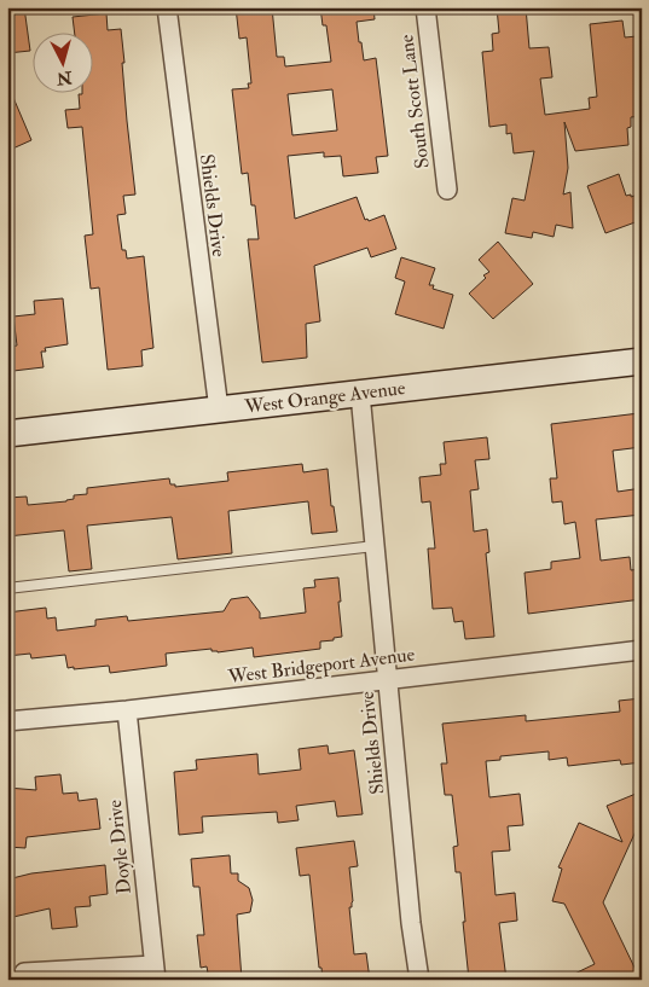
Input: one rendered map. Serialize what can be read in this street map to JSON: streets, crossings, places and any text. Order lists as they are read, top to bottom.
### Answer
{
  "streets": {
    "street": [
      "South Scott Lane",
      "Shields Drive",
      "West Orange Avenue",
      "West Bridgeport Avenue",
      "Doyle Drive"
    ]
  },
  "crossings": [
    ["Shields Drive", "West Orange Avenue"],
    ["Shields Drive", "West Bridgeport Avenue"],
    ["West Bridgeport Avenue", "Doyle Drive"]
  ],
  "north": "bottom"
}
